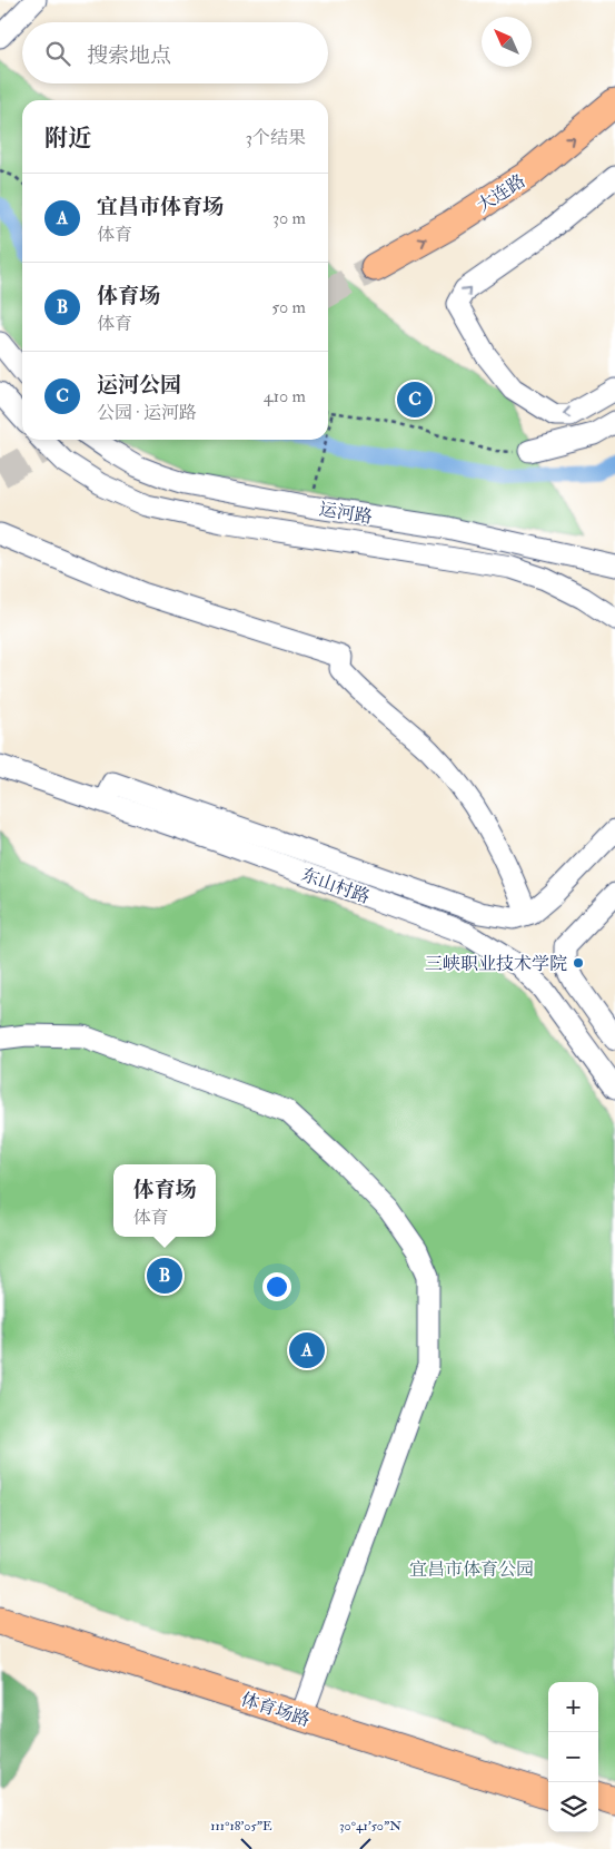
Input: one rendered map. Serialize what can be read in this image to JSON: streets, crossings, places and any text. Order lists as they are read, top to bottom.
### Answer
{
  "streets": {
    "main road": ["大连路", "体育场路"],
    "street": ["运河路", "东山村路"]
  },
  "one_way": ["大连路"],
  "parks": ["宜昌市体育公园"],
  "places": ["三峡职业技术学院"],
  "north": "top left",
  "page": {
    "search": "搜索地点",
    "heading": ["附近", "3个结果"],
    "list": [
      {
        "mark": "A",
        "name": "宜昌市体育场",
        "note": "体育",
        "value": "30 m"
      },
      {
        "mark": "B",
        "name": "体育场",
        "note": "体育",
        "value": "50 m"
      },
      {
        "mark": "C",
        "name": "运河公园",
        "note": "公园 · 运河路",
        "value": "410 m"
      }
    ],
    "pins": ["C", "B", "A"],
    "popup": ["体育场", "体育"],
    "map_buttons": ["+", "−"]
  },
  "coordinates": ["111°18'05\"E", "30°41'50\"N"]
}
